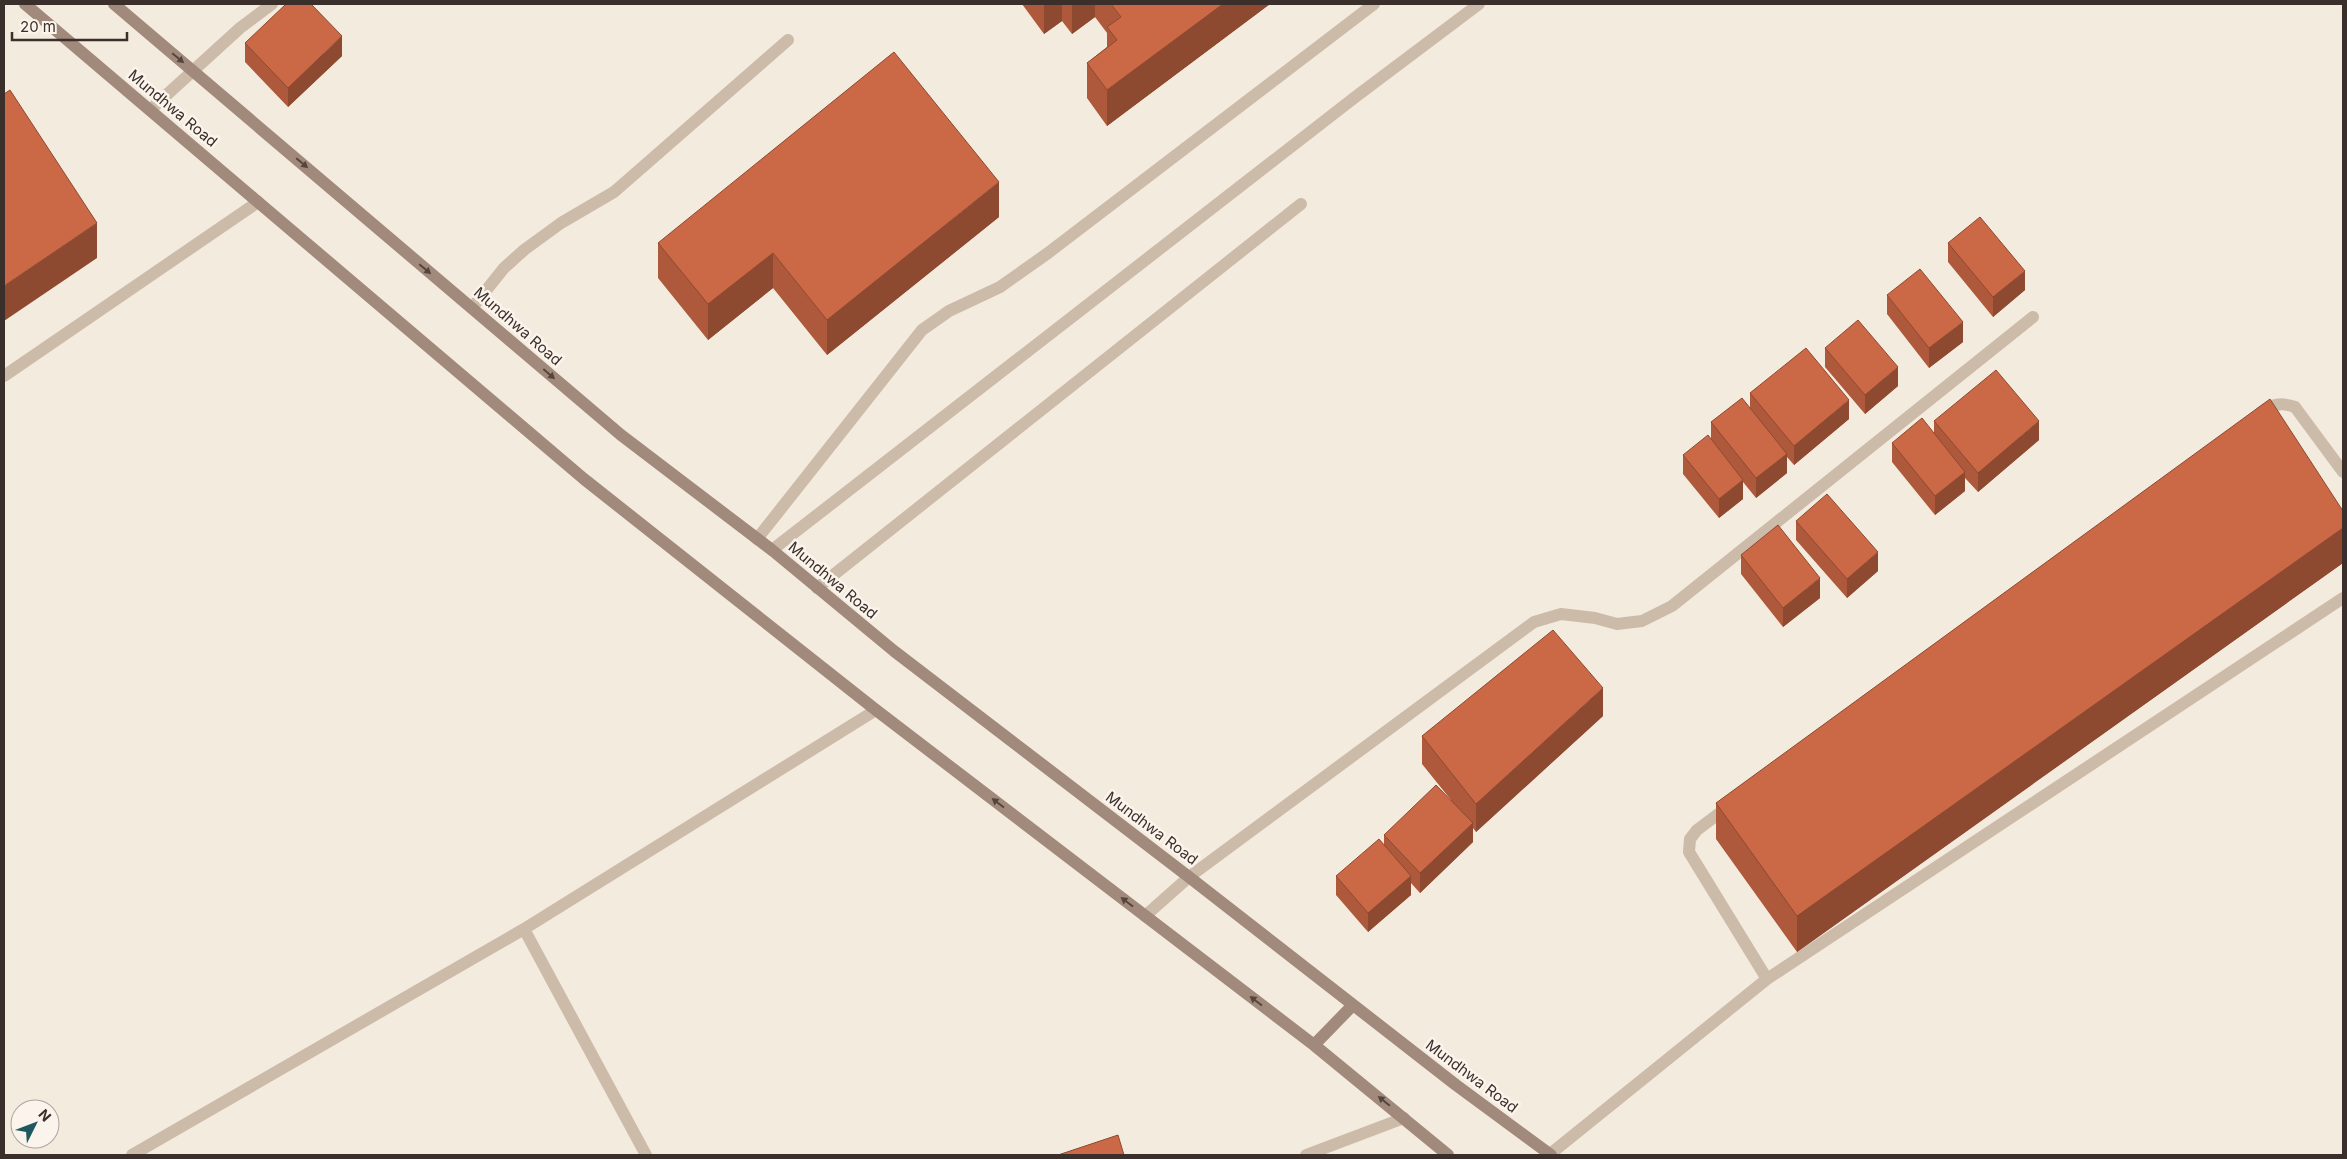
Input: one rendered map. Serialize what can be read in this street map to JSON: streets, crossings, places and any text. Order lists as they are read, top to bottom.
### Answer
{
  "streets": {
    "main road": ["Mundhwa Road"]
  },
  "scale_bar": "20 m",
  "north": "top right"
}
